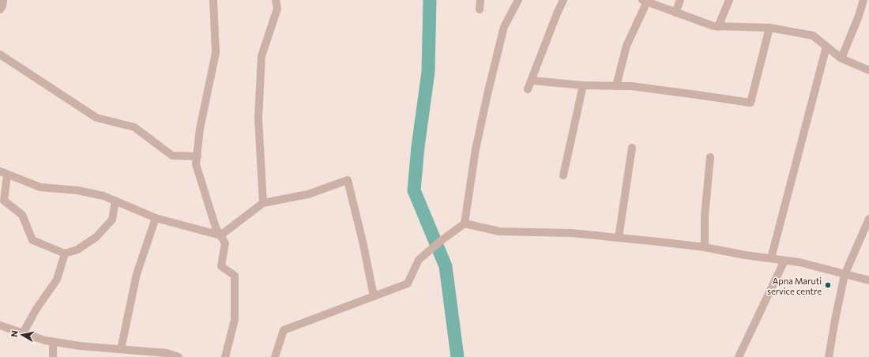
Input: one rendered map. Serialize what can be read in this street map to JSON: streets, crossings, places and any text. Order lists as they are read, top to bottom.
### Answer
{
  "places": ["Apna Maruti service centre"],
  "north": "left"
}
